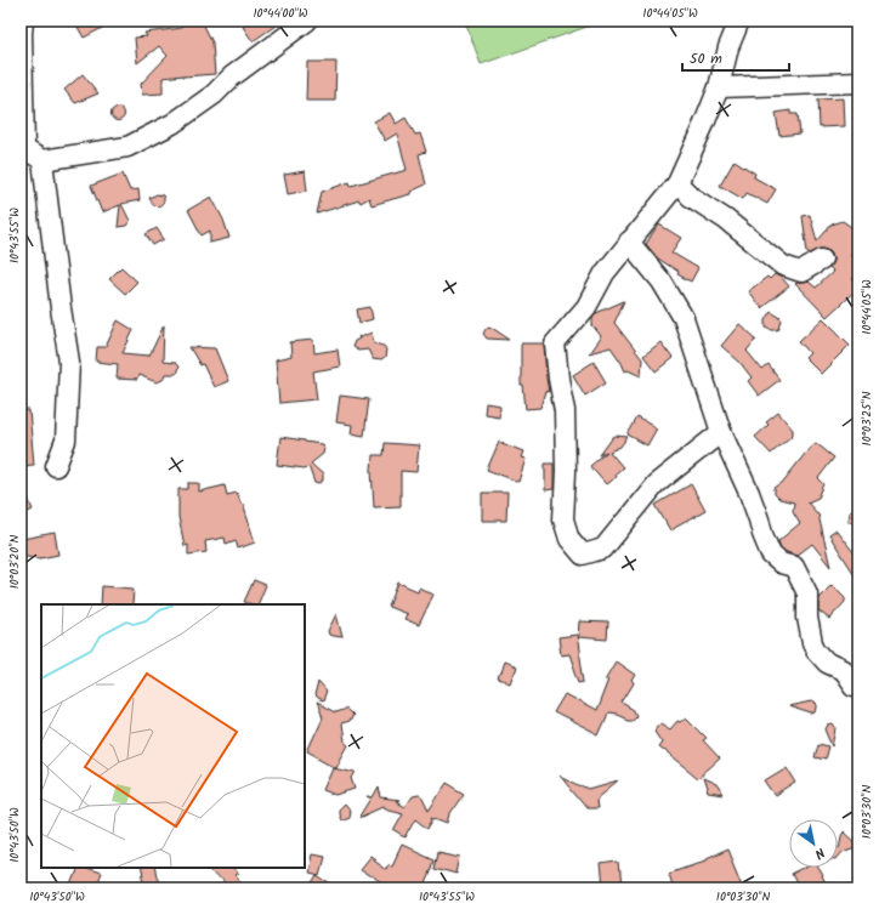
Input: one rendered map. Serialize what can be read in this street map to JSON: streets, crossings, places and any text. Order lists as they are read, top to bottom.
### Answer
{
  "scale_bar": "50 m",
  "north": "bottom right",
  "coordinates": [
    "10°44'00\"W",
    "10°44'05\"W",
    "10°43'55\"W",
    "10°03'25\"N",
    "10°03'20\"N",
    "10°03'30\"N",
    "10°43'50\"W"
  ]
}
